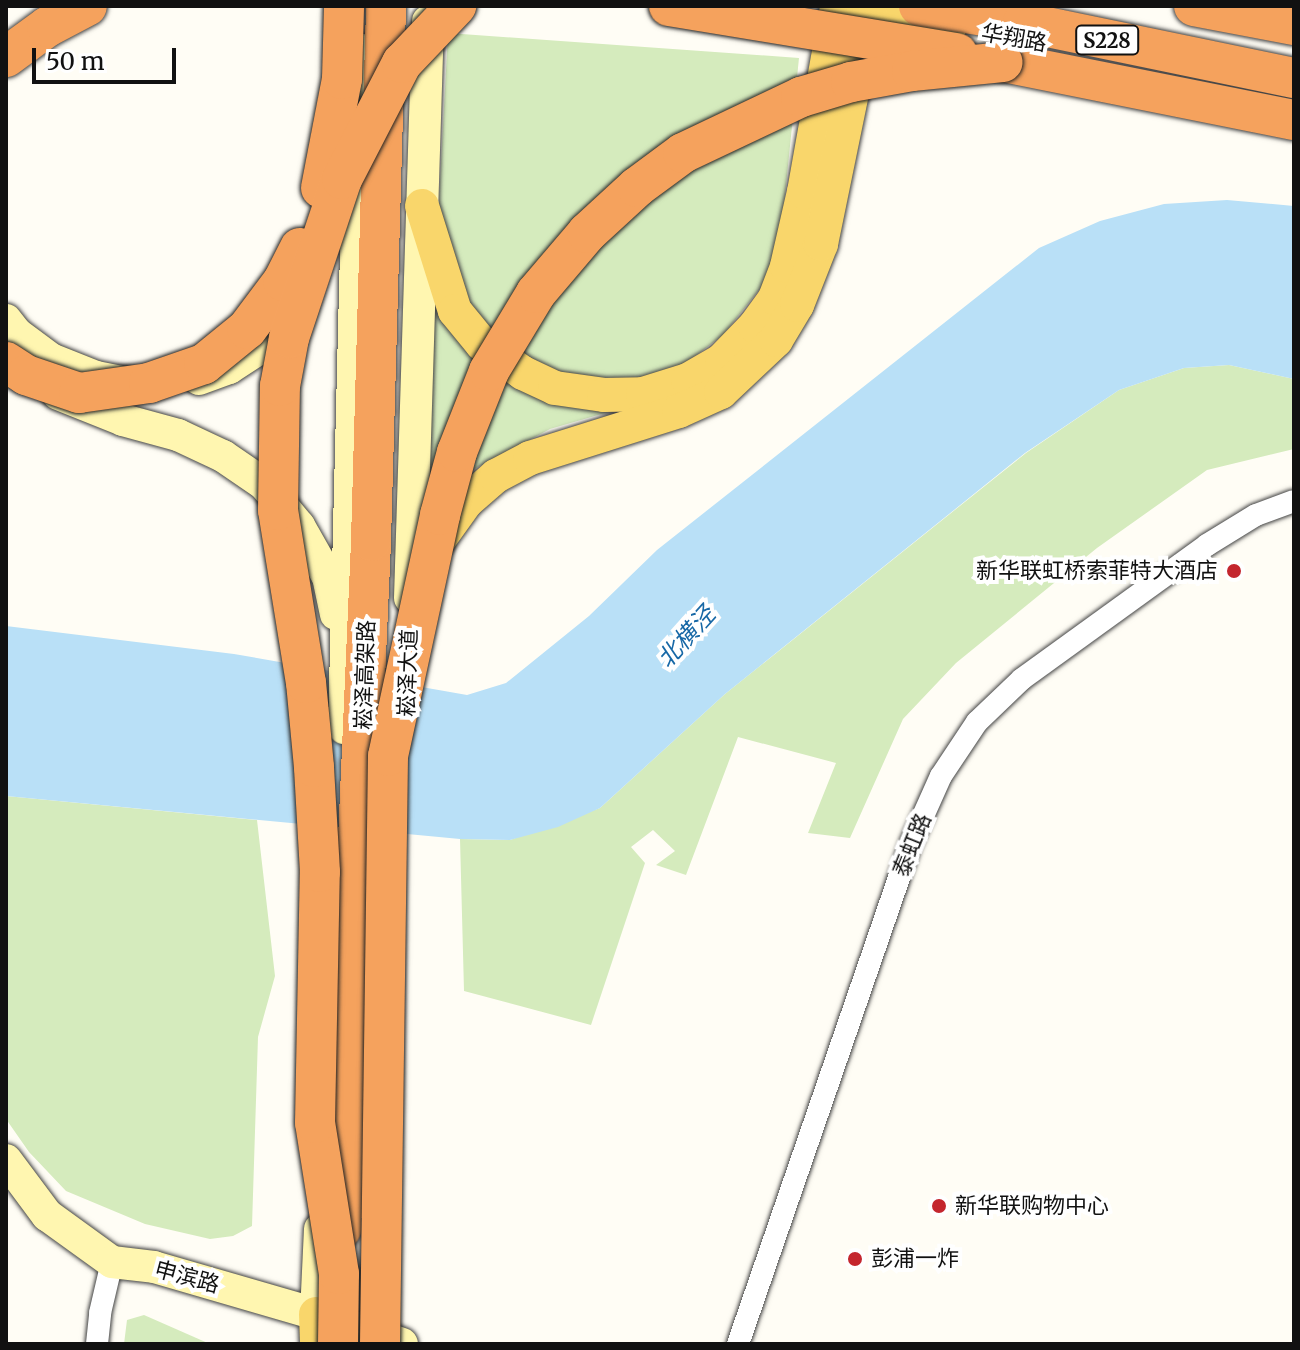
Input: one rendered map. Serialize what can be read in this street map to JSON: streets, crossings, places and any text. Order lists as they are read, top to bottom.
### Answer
{
  "streets": {
    "highway": ["S228", "崧泽高架路"],
    "main road": ["华翔路", "崧泽大道", "申滨路"],
    "street": ["泰虹路"]
  },
  "crossings": [
    ["崧泽大道", "崧泽高架路"],
    ["崧泽大道", "申滨路"],
    ["崧泽高架路", "申滨路"]
  ],
  "water": ["北横泾"],
  "places": ["新华联虹桥索菲特大酒店", "新华联购物中心", "彭浦一炸"],
  "scale_bar": "50 m"
}
